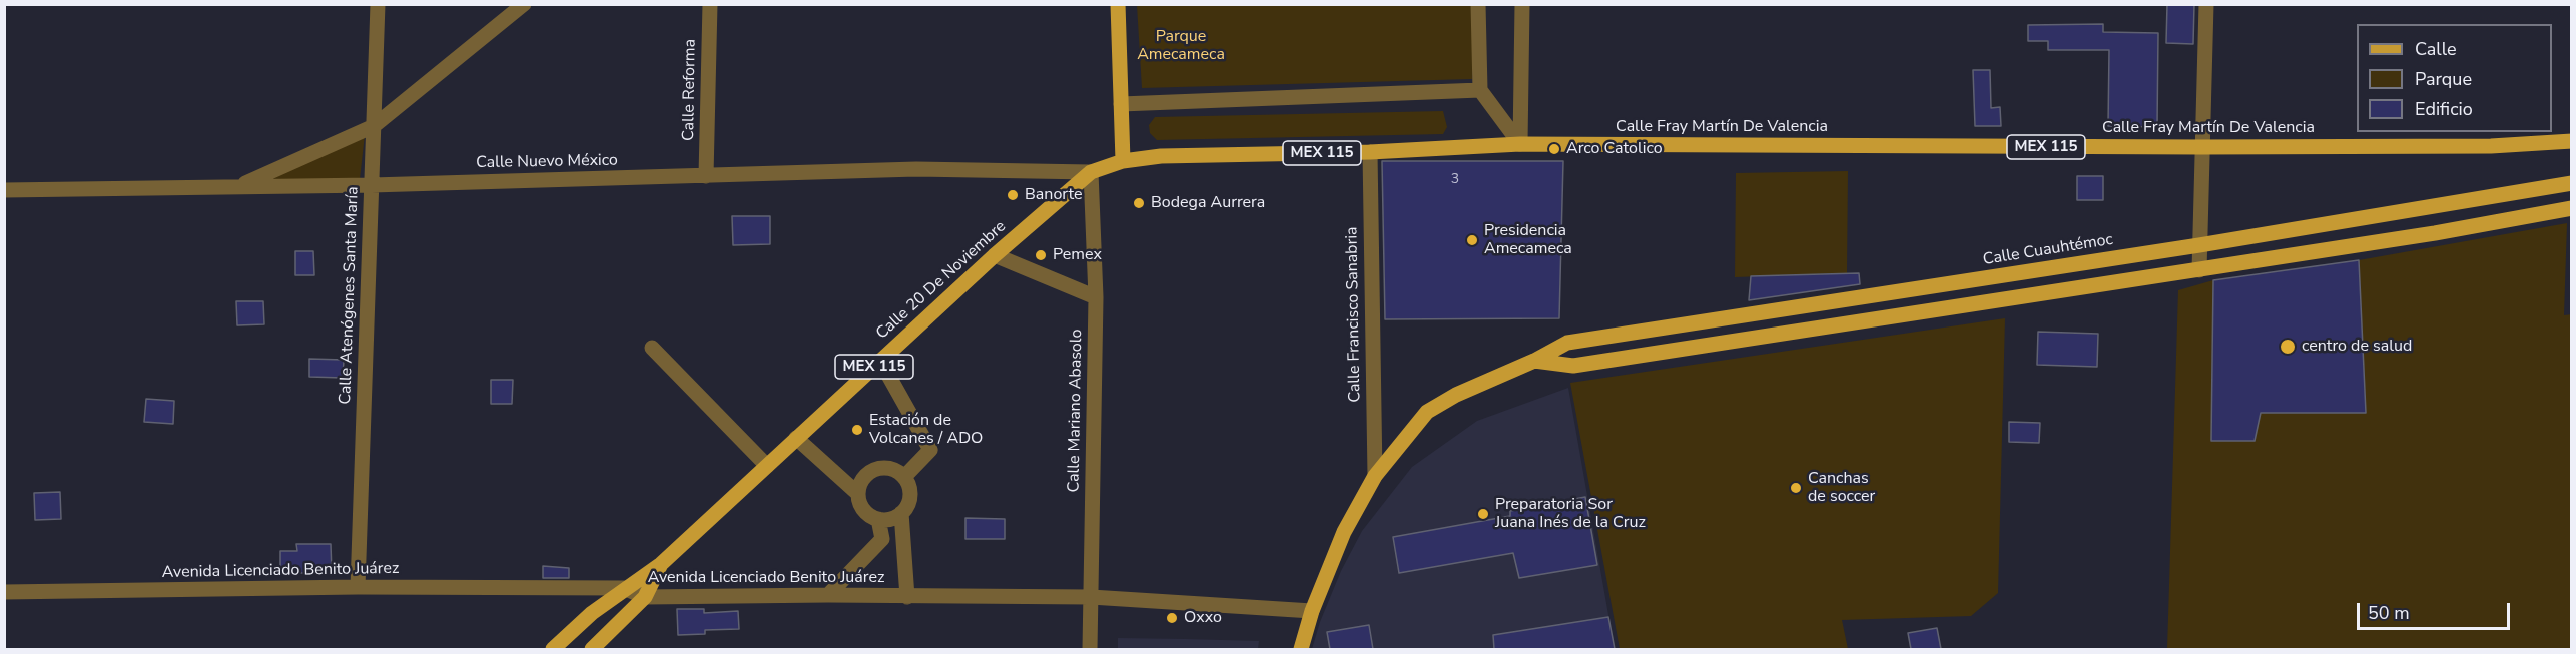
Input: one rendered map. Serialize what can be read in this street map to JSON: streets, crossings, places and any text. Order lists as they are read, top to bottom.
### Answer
{
  "streets": {
    "main road": [
      "Calle Fray Martín De Valencia",
      "MEX 115",
      "Calle Cuauhtémoc",
      "Calle 20 De Noviembre"
    ],
    "street": [
      "Calle Reforma",
      "Calle Nuevo México",
      "Calle Atenógenes Santa María",
      "Calle Francisco Sanabria",
      "Calle Mariano Abasolo",
      "Avenida Licenciado Benito Juárez"
    ]
  },
  "crossings": [
    ["Calle Reforma", "Calle Nuevo México"],
    ["Calle Fray Martín De Valencia", "MEX 115"],
    ["MEX 115", "Calle 20 De Noviembre"],
    ["MEX 115", "Calle Francisco Sanabria"],
    ["Calle Nuevo México", "Calle 20 De Noviembre"],
    ["Calle Nuevo México", "Calle Atenógenes Santa María"],
    ["Calle Nuevo México", "Calle Mariano Abasolo"],
    ["Calle Cuauhtémoc", "Calle Francisco Sanabria"],
    ["Calle Cuauhtémoc", "Avenida Licenciado Benito Juárez"],
    ["Calle 20 De Noviembre", "Calle Mariano Abasolo"],
    ["Calle 20 De Noviembre", "Avenida Licenciado Benito Juárez"],
    ["Calle Atenógenes Santa María", "Avenida Licenciado Benito Juárez"],
    ["Calle Mariano Abasolo", "Avenida Licenciado Benito Juárez"]
  ],
  "parks": ["Parque Amecameca"],
  "places": [
    "Arco Catolico",
    "Banorte",
    "Bodega Aurrera",
    "Presidencia Amecameca",
    "Pemex",
    "centro de salud",
    "Estación de Volcanes / ADO",
    "Canchas de soccer",
    "Preparatoria Sor Juana Inés de la Cruz",
    "Oxxo"
  ],
  "house_numbers": ["3"],
  "legend": ["Calle", "Parque", "Edificio"],
  "scale_bar": "50 m"
}
